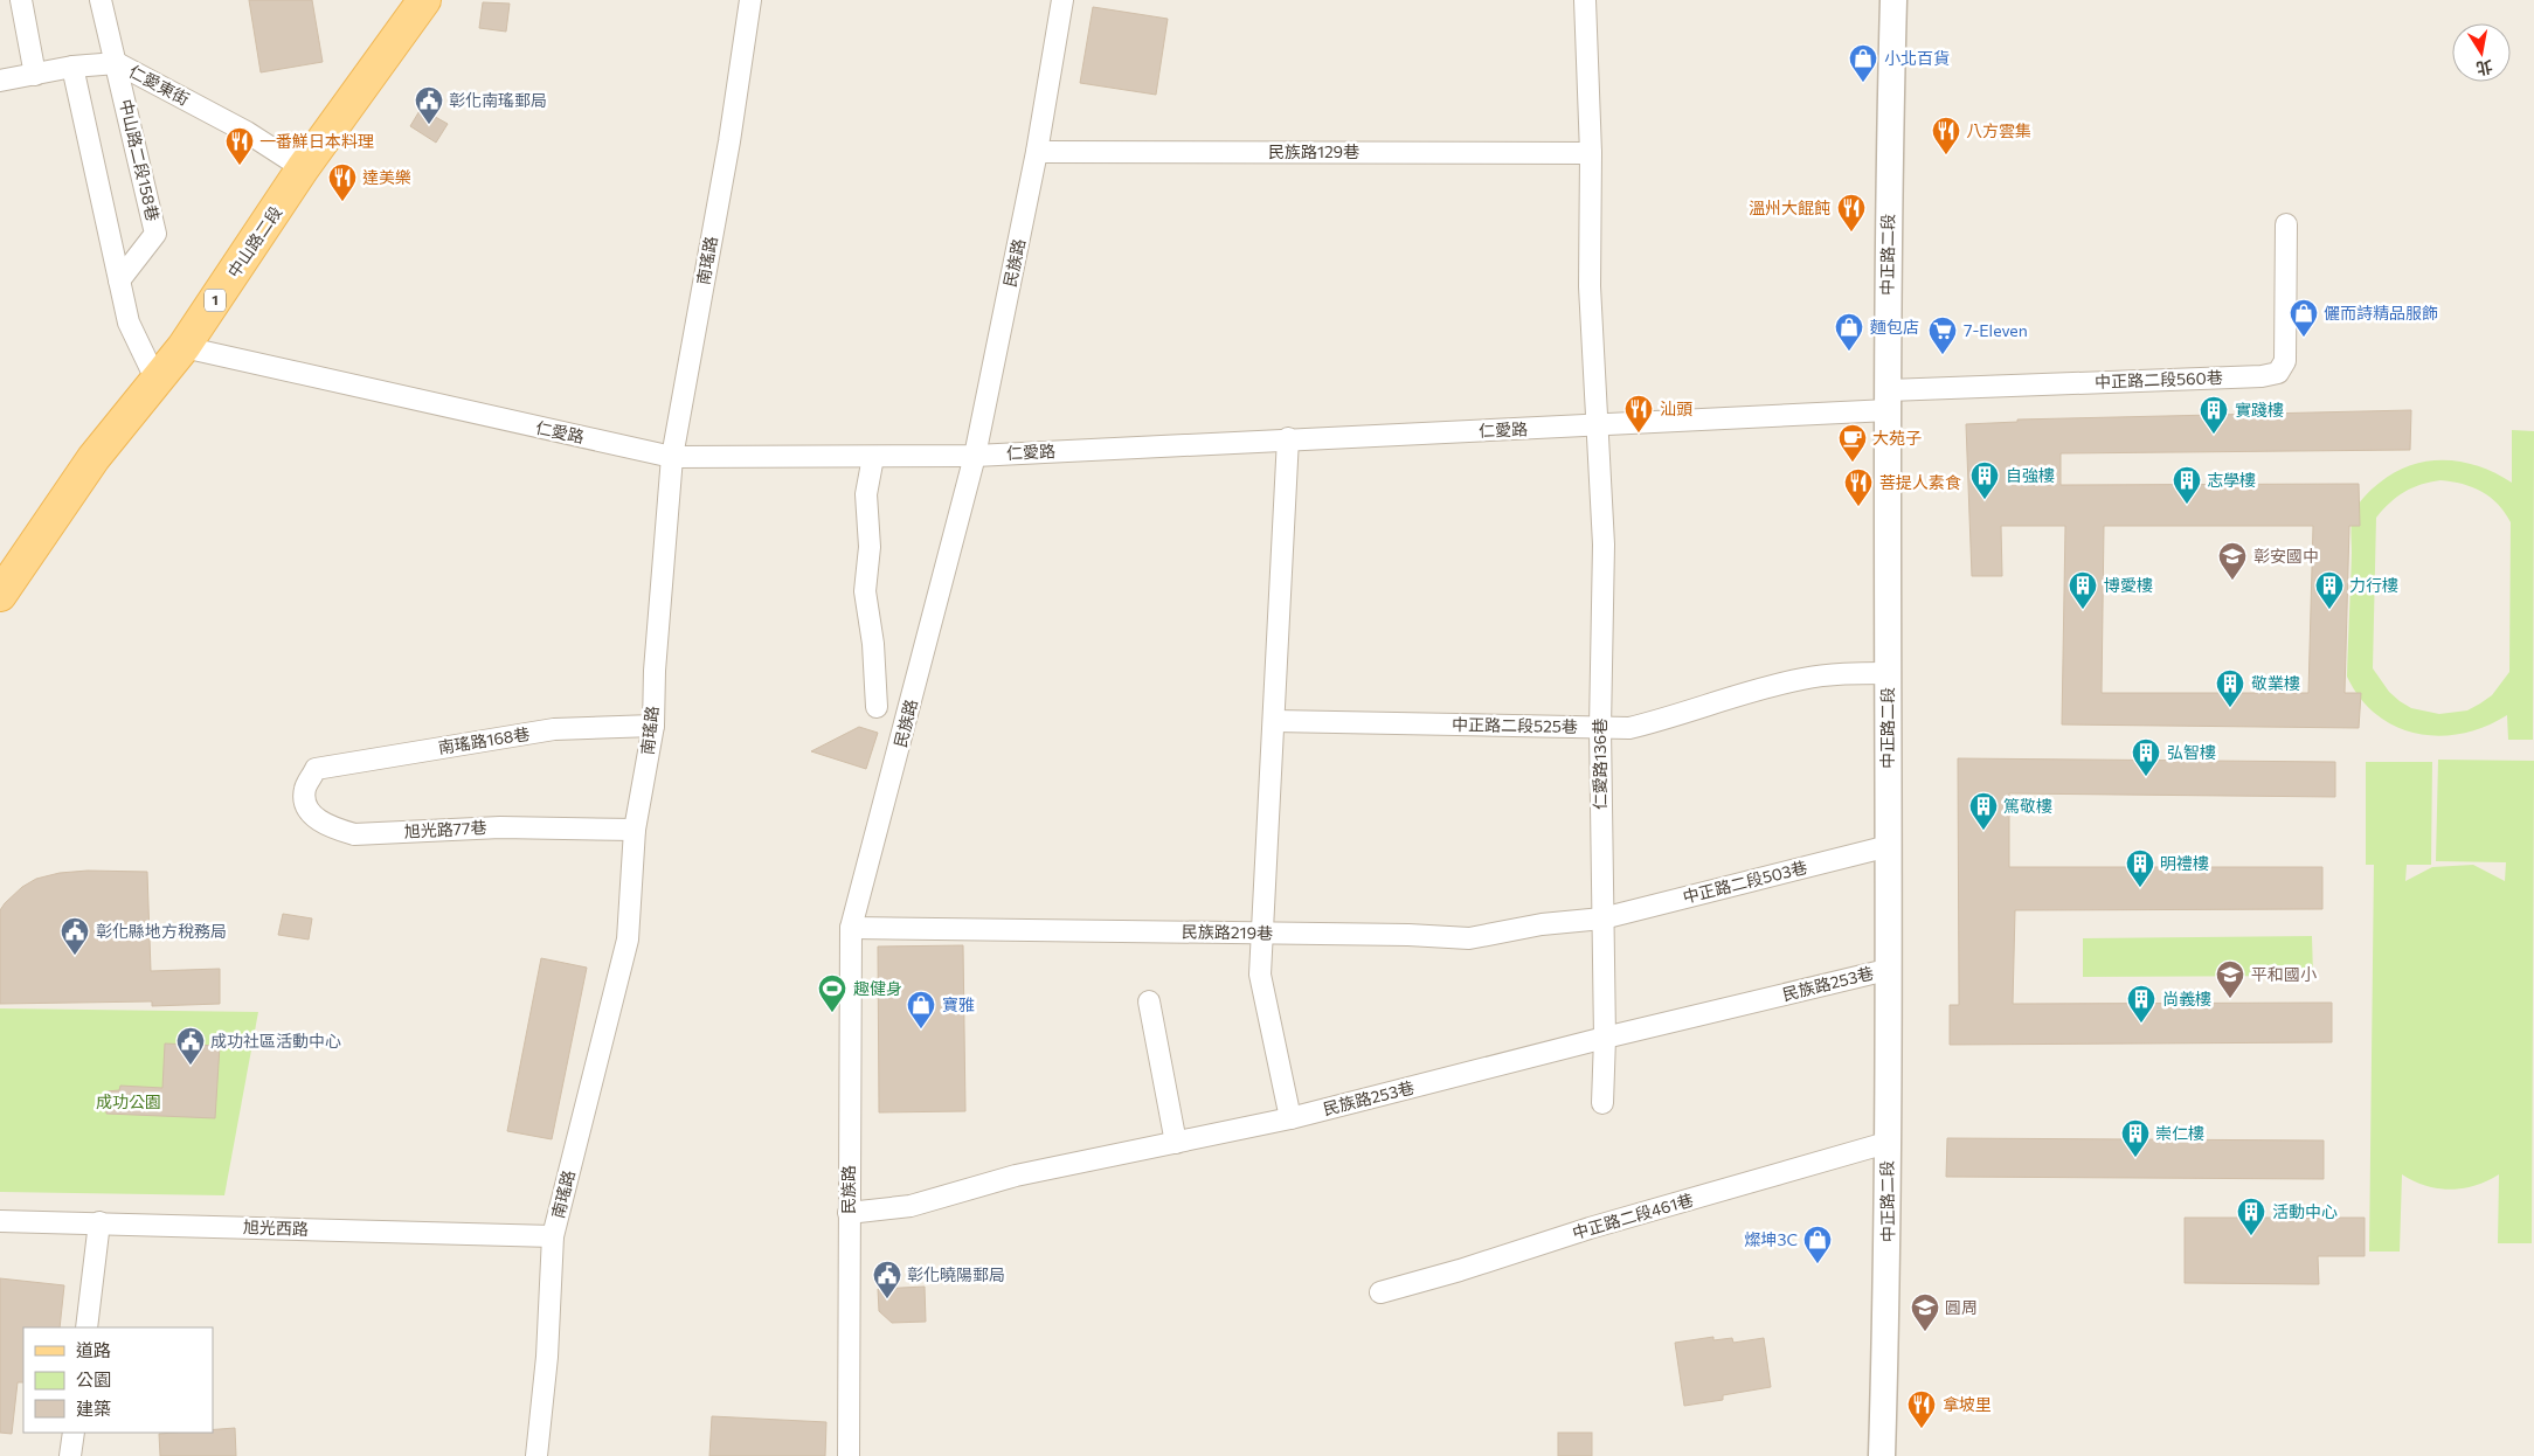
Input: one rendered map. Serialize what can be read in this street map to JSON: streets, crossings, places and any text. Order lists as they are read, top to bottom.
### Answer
{
  "streets": {
    "main road": ["中山路二段", "1"],
    "street": [
      "仁愛東街",
      "民族路129巷",
      "中山路二段158巷",
      "中正路二段",
      "南瑤路",
      "民族路",
      "中正路二段560巷",
      "仁愛路",
      "中正路二段525巷",
      "南瑤路168巷",
      "仁愛路136巷",
      "旭光路77巷",
      "中正路二段503巷",
      "民族路219巷",
      "民族路253巷",
      "中正路二段461巷",
      "旭光西路"
    ]
  },
  "crossings": [
    ["仁愛東街", "中山路二段158巷"],
    ["仁愛東街", "中山路二段"],
    ["民族路129巷", "民族路"],
    ["民族路129巷", "仁愛路136巷"],
    ["中山路二段", "仁愛路"],
    ["中正路二段", "中正路二段560巷"],
    ["中正路二段", "仁愛路"],
    ["中正路二段", "中正路二段525巷"],
    ["中正路二段", "中正路二段503巷"],
    ["中正路二段", "民族路253巷"],
    ["中正路二段", "中正路二段461巷"],
    ["南瑤路", "仁愛路"],
    ["南瑤路", "南瑤路168巷"],
    ["南瑤路", "旭光路77巷"],
    ["南瑤路", "旭光西路"],
    ["民族路", "仁愛路"],
    ["民族路", "民族路219巷"],
    ["民族路", "民族路253巷"],
    ["中正路二段560巷", "仁愛路"],
    ["仁愛路", "仁愛路136巷"],
    ["中正路二段525巷", "仁愛路136巷"],
    ["南瑤路168巷", "旭光路77巷"],
    ["仁愛路136巷", "中正路二段503巷"],
    ["仁愛路136巷", "民族路219巷"],
    ["仁愛路136巷", "民族路253巷"],
    ["中正路二段503巷", "民族路219巷"]
  ],
  "parks": ["成功公園"],
  "places": {
    "shop": [
      "小北百貨",
      "儷而詩精品服飾",
      "麵包店",
      "寶雅",
      "燦坤3C"
    ],
    "public building": [
      "彰化南瑤郵局",
      "彰化縣地方稅務局",
      "成功社區活動中心",
      "彰化曉陽郵局"
    ],
    "restaurant": [
      "八方雲集",
      "一番鮮日本料理",
      "達美樂",
      "溫州大餛飩",
      "汕頭",
      "菩提人素食",
      "拿坡里"
    ],
    "supermarket": ["7-Eleven"],
    "building": [
      "實踐樓",
      "自強樓",
      "志學樓",
      "博愛樓",
      "力行樓",
      "敬業樓",
      "弘智樓",
      "篤敬樓",
      "明禮樓",
      "尚義樓",
      "崇仁樓",
      "活動中心"
    ],
    "cafe": ["大苑子"],
    "school or university": ["彰安國中", "平和國小", "圓周"],
    "sports": ["趣健身"]
  },
  "legend": ["道路", "公園", "建築"],
  "north": "bottom"
}
